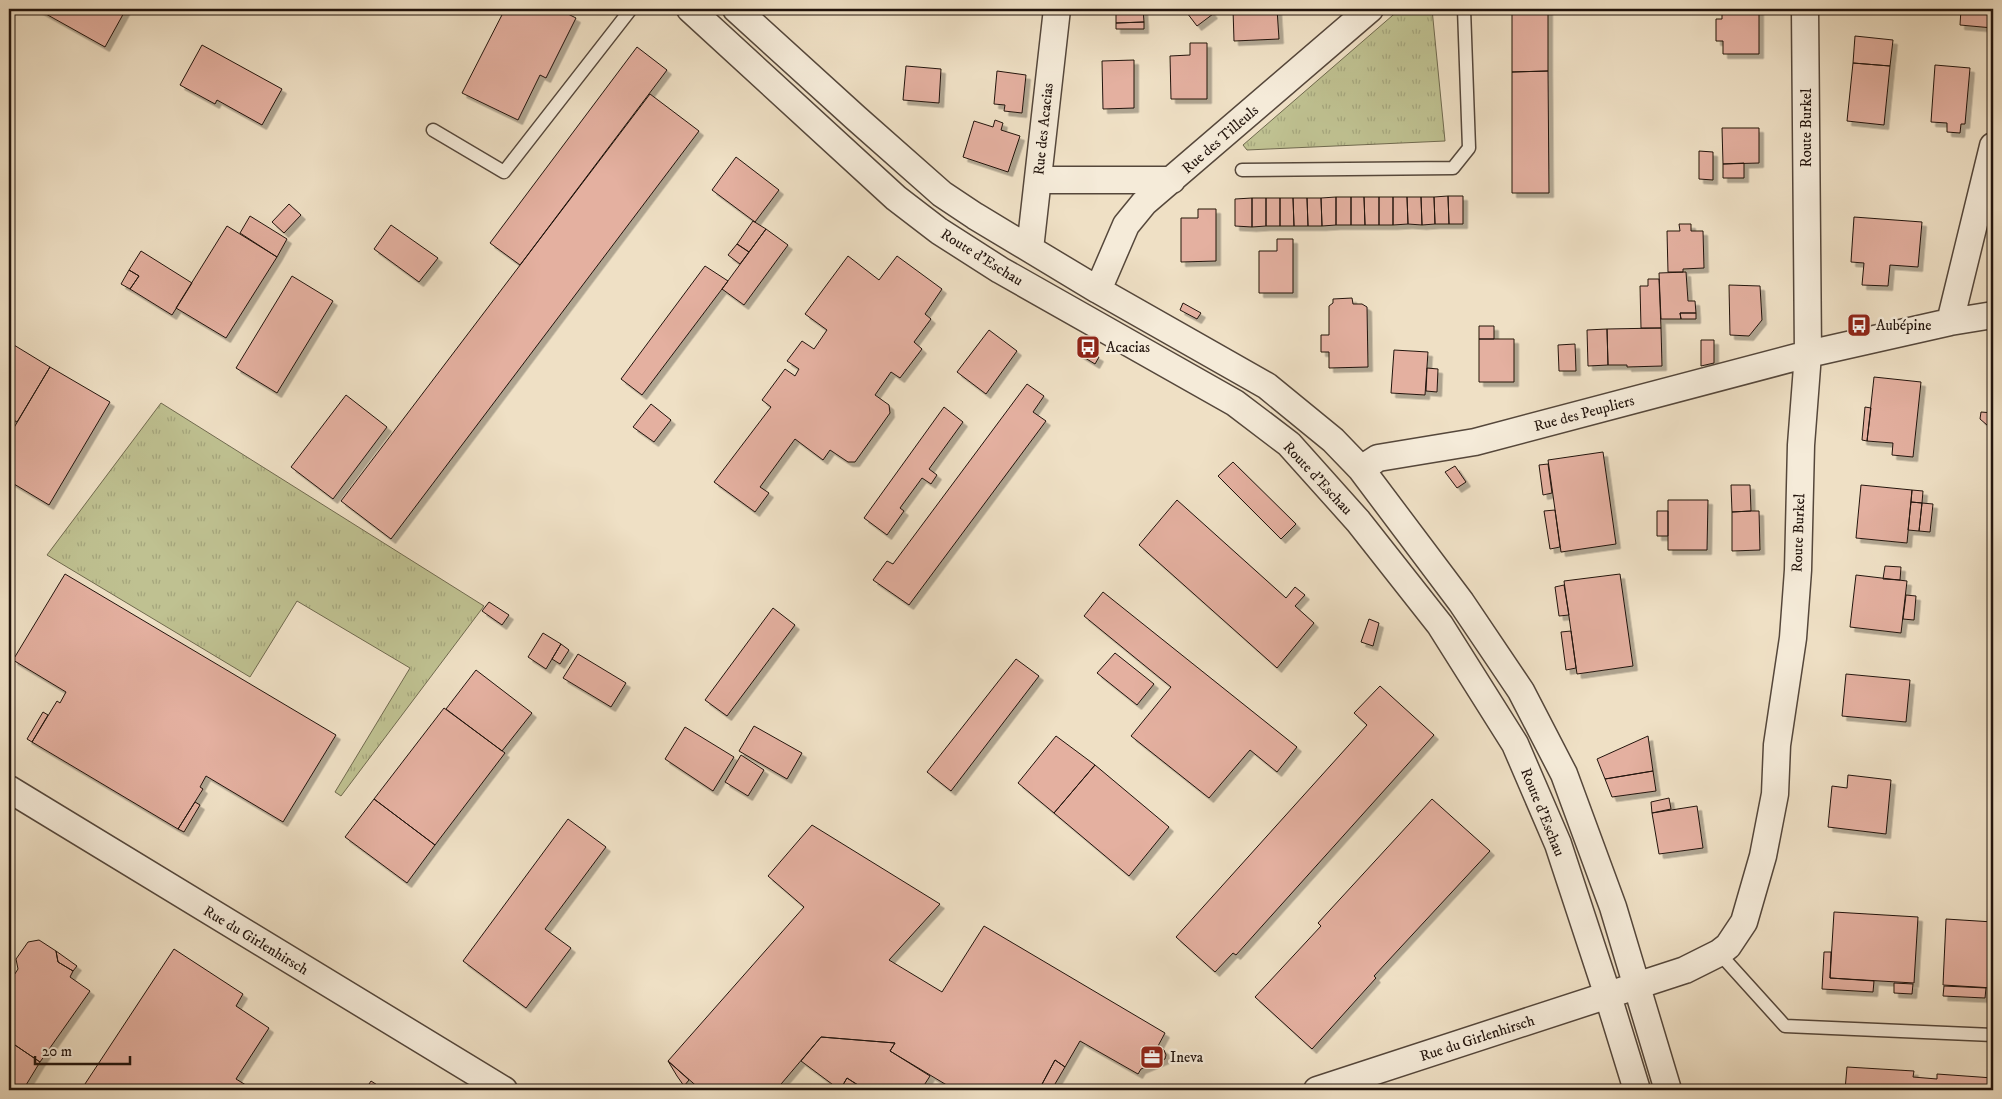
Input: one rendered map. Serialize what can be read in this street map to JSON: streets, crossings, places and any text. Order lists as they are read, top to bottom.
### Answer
{
  "streets": {
    "street": [
      "Route Burkel",
      "Rue des Acacias",
      "Rue des Tilleuls",
      "Route d'Eschau",
      "Rue des Peupliers",
      "Rue du Girlenhirsch"
    ]
  },
  "crossings": [
    ["Route Burkel", "Route d'Eschau"],
    ["Route Burkel", "Rue des Peupliers"],
    ["Route Burkel", "Rue du Girlenhirsch"],
    ["Rue des Acacias", "Route d'Eschau"],
    ["Rue des Tilleuls", "Route d'Eschau"],
    ["Route d'Eschau", "Rue des Peupliers"],
    ["Route d'Eschau", "Rue du Girlenhirsch"]
  ],
  "places": {
    "bus stop": ["Aubépine", "Acacias"],
    "office": ["Ineva"]
  },
  "scale_bar": "20 m"
}
